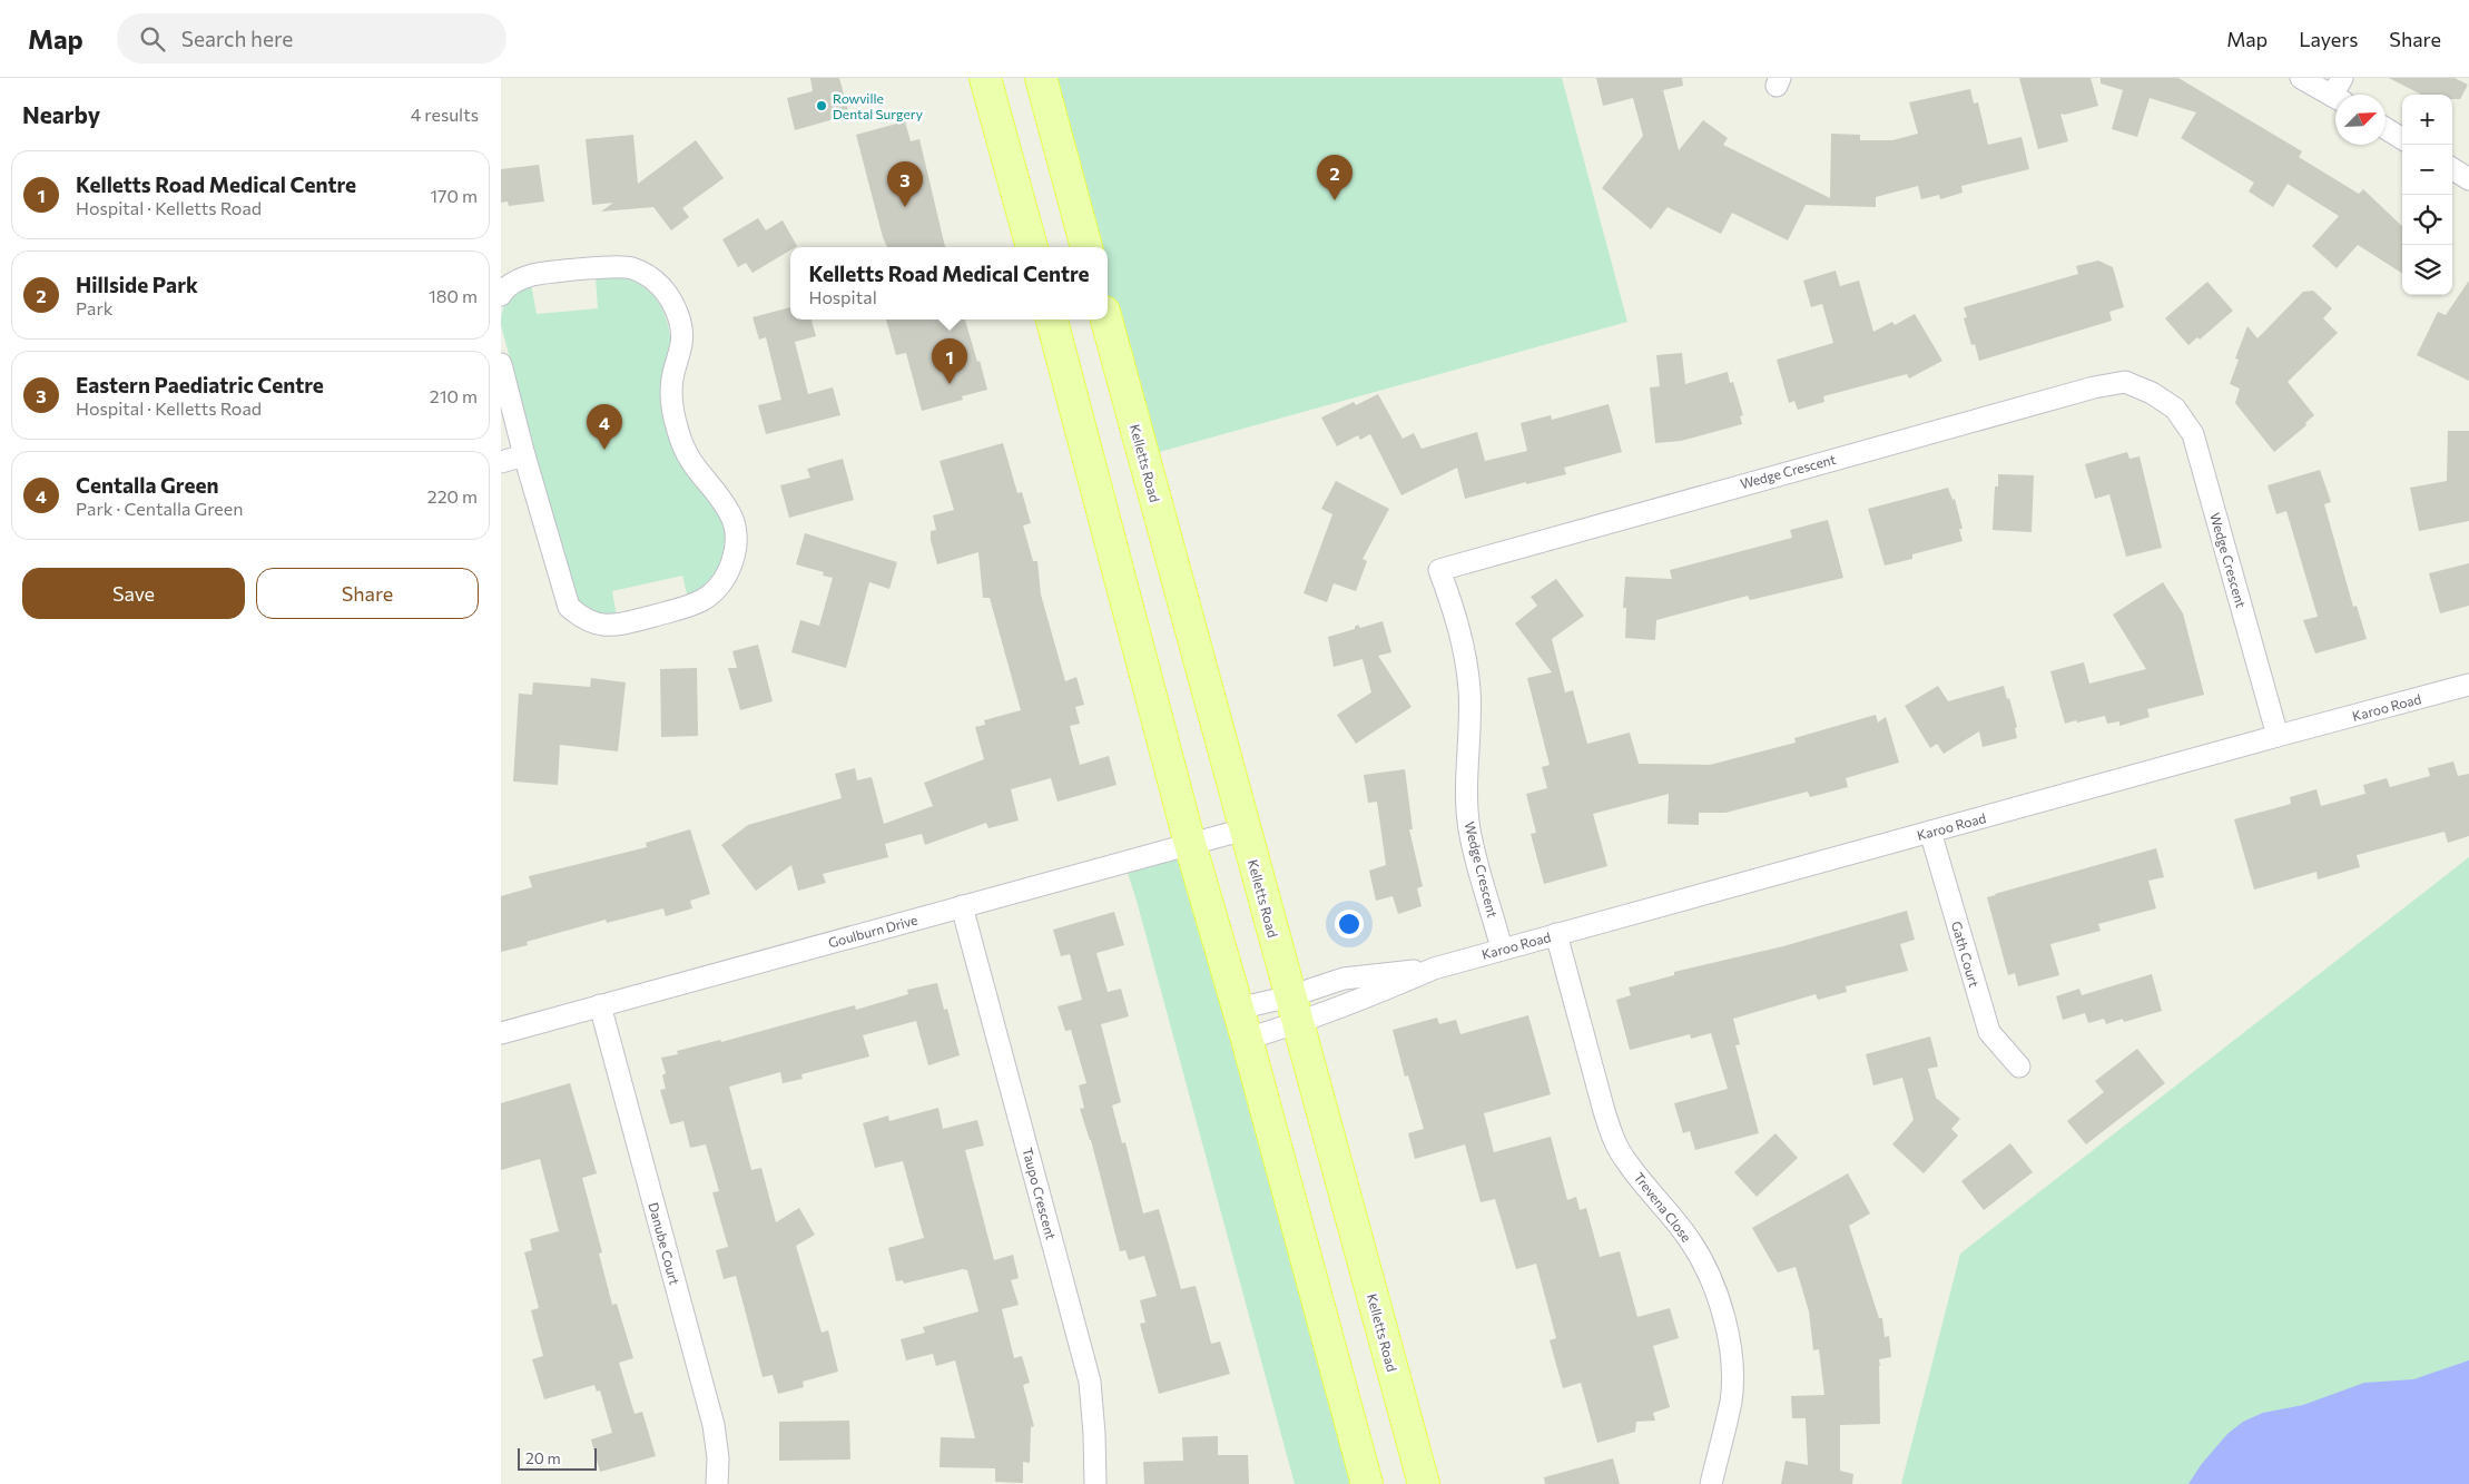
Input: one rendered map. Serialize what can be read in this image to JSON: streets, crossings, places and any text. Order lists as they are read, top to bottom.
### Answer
{
  "streets": {
    "main road": ["Kelletts Road"],
    "street": [
      "Wedge Crescent",
      "Karoo Road",
      "Goulburn Drive",
      "Gath Court",
      "Taupo Crescent",
      "Trevena Close",
      "Danube Court"
    ]
  },
  "crossings": [
    ["Kelletts Road", "Karoo Road"],
    ["Kelletts Road", "Goulburn Drive"],
    ["Wedge Crescent", "Karoo Road"],
    ["Karoo Road", "Gath Court"],
    ["Karoo Road", "Trevena Close"],
    ["Goulburn Drive", "Taupo Crescent"],
    ["Goulburn Drive", "Danube Court"]
  ],
  "places": ["Rowville Dental Surgery"],
  "scale_bar": "20 m",
  "north": "top right",
  "page": {
    "header": "Map",
    "search": "Search here",
    "nav": ["Map", "Layers", "Share"],
    "heading": ["Nearby", "4 results"],
    "map_buttons": ["+", "−"],
    "list": [
      {
        "mark": "1",
        "name": "Kelletts Road Medical Centre",
        "note": "Hospital · Kelletts Road",
        "value": "170 m"
      },
      {
        "mark": "2",
        "name": "Hillside Park",
        "note": "Park",
        "value": "180 m"
      },
      {
        "mark": "3",
        "name": "Eastern Paediatric Centre",
        "note": "Hospital · Kelletts Road",
        "value": "210 m"
      },
      {
        "mark": "4",
        "name": "Centalla Green",
        "note": "Park · Centalla Green",
        "value": "220 m"
      }
    ],
    "pins": [
      "2",
      "3",
      "1",
      "4"
    ],
    "popup": ["Kelletts Road Medical Centre", "Hospital"],
    "buttons": ["Save", "Share"],
    "scale": "20 m"
  }
}
